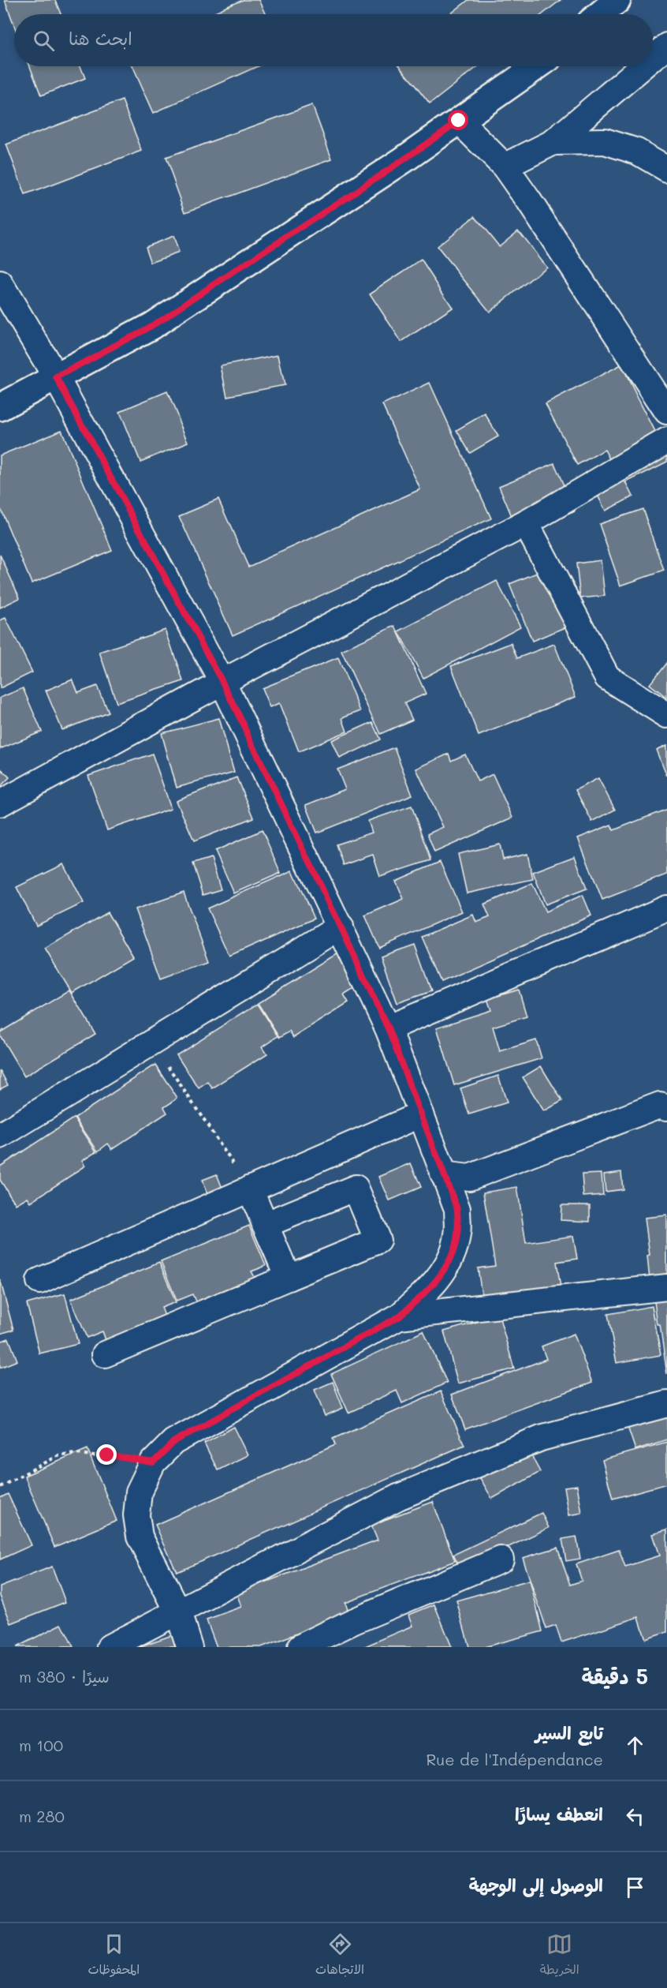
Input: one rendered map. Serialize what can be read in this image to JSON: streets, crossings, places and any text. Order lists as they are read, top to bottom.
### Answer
{
  "page": {
    "search": "ابحث هنا",
    "heading": ["5 دقيقة", "سيرًا · 380 m"],
    "list": [
      ["تابع السير", "Rue de l'Indépendance", "100 m"],
      ["انعطف يسارًا", "280 m"],
      "الوصول إلى الوجهة"
    ],
    "nav": ["الخريطة", "الاتجاهات", "المحفوظات"]
  }
}
